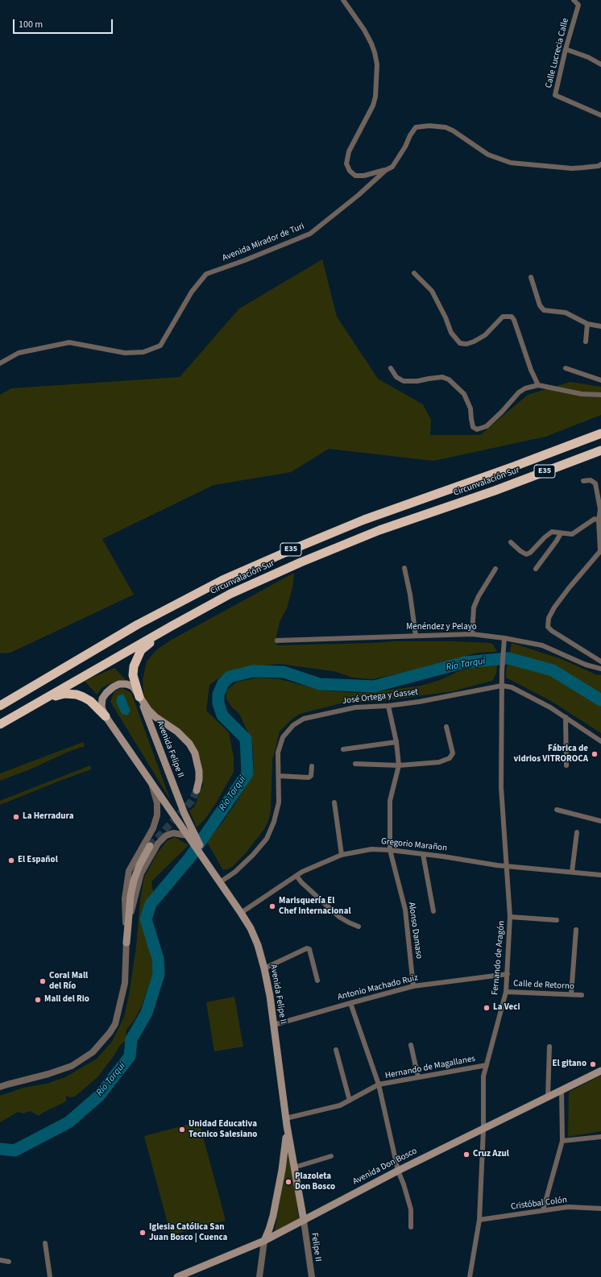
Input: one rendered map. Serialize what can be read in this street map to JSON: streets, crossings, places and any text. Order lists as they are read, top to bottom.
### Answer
{
  "streets": {
    "highway": ["E35", "Circunvalación Sur"],
    "main road": ["Avenida Felipe II", "Avenida Don Bosco"],
    "street": [
      "Calle Lucrecia Calle",
      "Avenida Mirador de Turi",
      "Menéndez y Pelayo",
      "José Ortega y Gasset",
      "Gregorio Marañon",
      "Alonso Damaso",
      "Fernando de Aragón",
      "Calle de Retorno",
      "Antonio Machado Ruiz",
      "Hernando de Magallanes",
      "Cristóbal Colón",
      "Felipe II"
    ]
  },
  "crossings": [
    ["Menéndez y Pelayo", "Fernando de Aragón"],
    ["José Ortega y Gasset", "Avenida Felipe II"],
    ["José Ortega y Gasset", "Alonso Damaso"],
    ["José Ortega y Gasset", "Fernando de Aragón"],
    ["Avenida Felipe II", "Gregorio Marañon"],
    ["Avenida Felipe II", "Antonio Machado Ruiz"],
    ["Avenida Felipe II", "Hernando de Magallanes"],
    ["Avenida Felipe II", "Avenida Don Bosco"],
    ["Avenida Felipe II", "Felipe II"],
    ["Gregorio Marañon", "Alonso Damaso"],
    ["Gregorio Marañon", "Fernando de Aragón"],
    ["Alonso Damaso", "Antonio Machado Ruiz"],
    ["Fernando de Aragón", "Calle de Retorno"],
    ["Fernando de Aragón", "Antonio Machado Ruiz"],
    ["Fernando de Aragón", "Hernando de Magallanes"],
    ["Fernando de Aragón", "Avenida Don Bosco"],
    ["Fernando de Aragón", "Cristóbal Colón"],
    ["Avenida Don Bosco", "Felipe II"]
  ],
  "water": ["Río Tarqui"],
  "places": [
    "Fábrica de vidrios VITROROCA",
    "La Herradura",
    "El Español",
    "Marisquería El Chef Internacional",
    "Coral Mall del Río",
    "Mall del Rio",
    "La Veci",
    "El gitano",
    "Unidad Educativa Tecnico Salesiano",
    "Cruz Azul",
    "Plazoleta Don Bosco",
    "Iglesia Católica San Juan Bosco | Cuenca"
  ],
  "scale_bar": "100 m"
}
